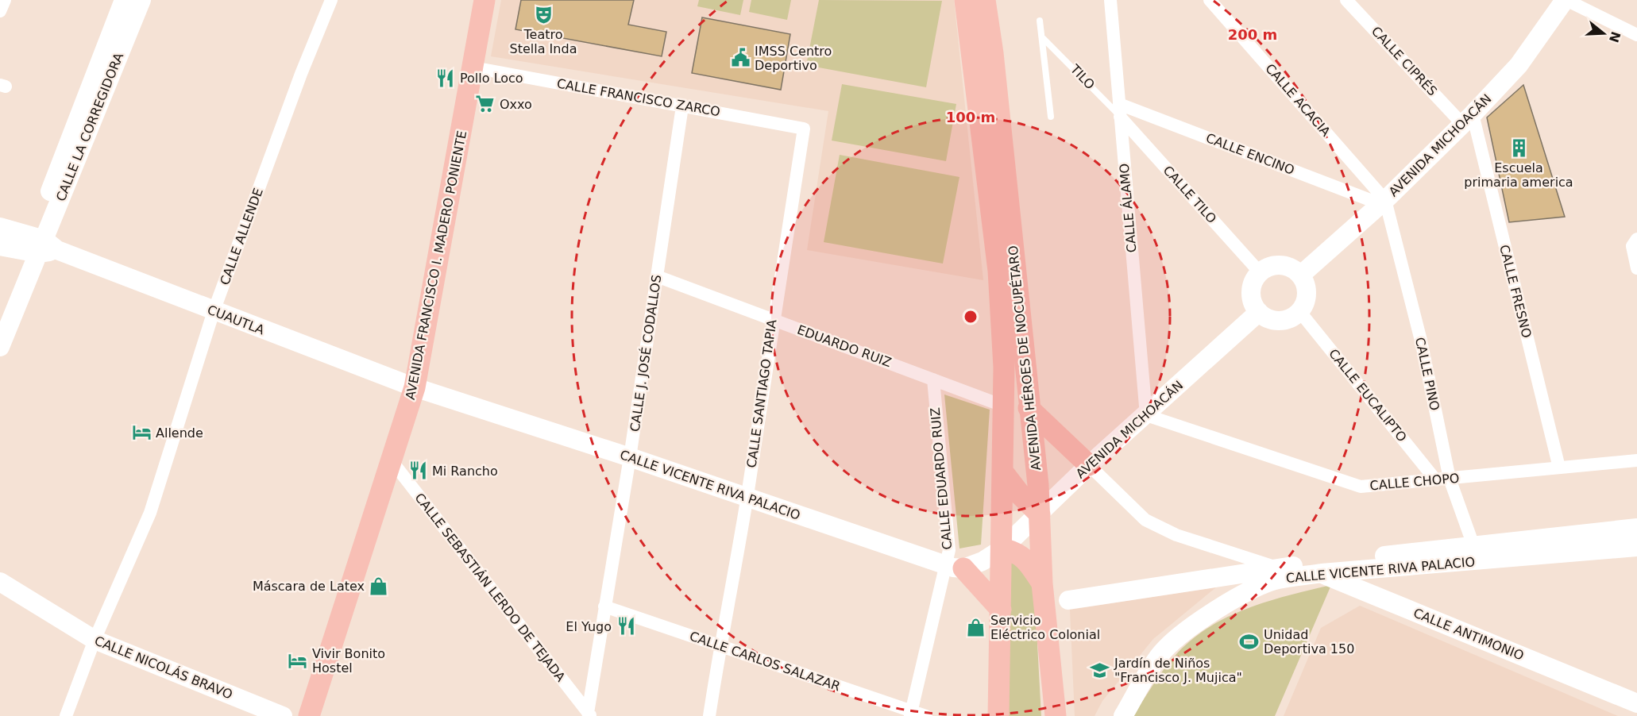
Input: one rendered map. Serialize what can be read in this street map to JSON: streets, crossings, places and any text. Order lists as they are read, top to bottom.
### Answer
{
  "streets": {
    "main road": ["AVENIDA FRANCISCO I. MADERO PONIENTE", "AVENIDA HÉROES DE NOCUPÉTARO"],
    "street": [
      "CALLE CIPRÉS",
      "CALLE FRANCISCO ZARCO",
      "CALLE ACACIA",
      "CALLE LA CORREGIDORA",
      "AVENIDA MICHOACÁN",
      "CALLE ENCINO",
      "CALLE TILO",
      "CALLE ÁLAMO",
      "CALLE ALLENDE",
      "CALLE FRESNO",
      "CUAUTLA",
      "EDUARDO RUIZ",
      "CALLE J. JOSÉ CODALLOS",
      "CALLE PINO",
      "CALLE SANTIAGO TAPIA",
      "CALLE EUCALIPTO",
      "CALLE EDUARDO RUIZ",
      "CALLE CHOPO",
      "CALLE VICENTE RIVA PALACIO",
      "CALLE SEBASTIÁN LERDO DE TEJADA",
      "CALLE ANTIMONIO",
      "CALLE CARLOS SALAZAR",
      "CALLE NICOLÁS BRAVO"
    ],
    "lane": ["TILO"]
  },
  "crossings": [
    ["CALLE CIPRÉS", "AVENIDA MICHOACÁN"],
    ["CALLE CIPRÉS", "CALLE FRESNO"],
    ["TILO", "CALLE ENCINO"],
    ["TILO", "CALLE TILO"],
    ["TILO", "CALLE ÁLAMO"],
    ["CALLE FRANCISCO ZARCO", "AVENIDA FRANCISCO I. MADERO PONIENTE"],
    ["CALLE FRANCISCO ZARCO", "CALLE J. JOSÉ CODALLOS"],
    ["CALLE FRANCISCO ZARCO", "CALLE SANTIAGO TAPIA"],
    ["CALLE ACACIA", "AVENIDA MICHOACÁN"],
    ["CALLE ACACIA", "CALLE ENCINO"],
    ["CALLE ACACIA", "CALLE PINO"],
    ["CALLE LA CORREGIDORA", "CUAUTLA"],
    ["AVENIDA MICHOACÁN", "CALLE ENCINO"],
    ["AVENIDA MICHOACÁN", "CALLE TILO"],
    ["AVENIDA MICHOACÁN", "CALLE ÁLAMO"],
    ["AVENIDA MICHOACÁN", "CALLE FRESNO"],
    ["AVENIDA MICHOACÁN", "AVENIDA HÉROES DE NOCUPÉTARO"],
    ["AVENIDA MICHOACÁN", "CALLE PINO"],
    ["AVENIDA MICHOACÁN", "CALLE EUCALIPTO"],
    ["AVENIDA MICHOACÁN", "CALLE CHOPO"],
    ["CALLE ENCINO", "CALLE TILO"],
    ["CALLE ENCINO", "CALLE ÁLAMO"],
    ["CALLE ENCINO", "CALLE PINO"],
    ["CALLE TILO", "CALLE ÁLAMO"],
    ["CALLE TILO", "CALLE EUCALIPTO"],
    ["CALLE ÁLAMO", "CALLE CHOPO"],
    ["CALLE ALLENDE", "CUAUTLA"],
    ["CALLE ALLENDE", "CALLE NICOLÁS BRAVO"],
    ["AVENIDA FRANCISCO I. MADERO PONIENTE", "CUAUTLA"],
    ["AVENIDA FRANCISCO I. MADERO PONIENTE", "CALLE VICENTE RIVA PALACIO"],
    ["AVENIDA FRANCISCO I. MADERO PONIENTE", "CALLE SEBASTIÁN LERDO DE TEJADA"],
    ["CALLE FRESNO", "CALLE CHOPO"],
    ["CUAUTLA", "CALLE VICENTE RIVA PALACIO"],
    ["EDUARDO RUIZ", "CALLE J. JOSÉ CODALLOS"],
    ["EDUARDO RUIZ", "AVENIDA HÉROES DE NOCUPÉTARO"],
    ["EDUARDO RUIZ", "CALLE SANTIAGO TAPIA"],
    ["EDUARDO RUIZ", "CALLE EDUARDO RUIZ"],
    ["CALLE J. JOSÉ CODALLOS", "CALLE VICENTE RIVA PALACIO"],
    ["CALLE J. JOSÉ CODALLOS", "CALLE SEBASTIÁN LERDO DE TEJADA"],
    ["CALLE J. JOSÉ CODALLOS", "CALLE CARLOS SALAZAR"],
    ["CALLE PINO", "CALLE CHOPO"],
    ["CALLE PINO", "CALLE VICENTE RIVA PALACIO"],
    ["CALLE SANTIAGO TAPIA", "CALLE VICENTE RIVA PALACIO"],
    ["CALLE SANTIAGO TAPIA", "CALLE CARLOS SALAZAR"],
    ["CALLE EUCALIPTO", "CALLE CHOPO"],
    ["CALLE EDUARDO RUIZ", "CALLE VICENTE RIVA PALACIO"],
    ["CALLE EDUARDO RUIZ", "CALLE CARLOS SALAZAR"],
    ["CALLE VICENTE RIVA PALACIO", "CALLE ANTIMONIO"]
  ],
  "places": {
    "theatre": ["Teatro Stella Inda"],
    "public building": ["IMSS Centro Deportivo"],
    "restaurant": ["Pollo Loco", "Mi Rancho", "El Yugo"],
    "supermarket": ["Oxxo"],
    "building": ["Escuela primaria america"],
    "hotel": ["Allende", "Vivir Bonito Hostel"],
    "shop": ["Máscara de Latex", "Servicio Eléctrico Colonial"],
    "sports": ["Unidad Deportiva 150"],
    "school or university": ["Jardín de Niños \"Francisco J. Mujica\""]
  },
  "north": "right",
  "rings": ["200 m", "100 m"]
}
